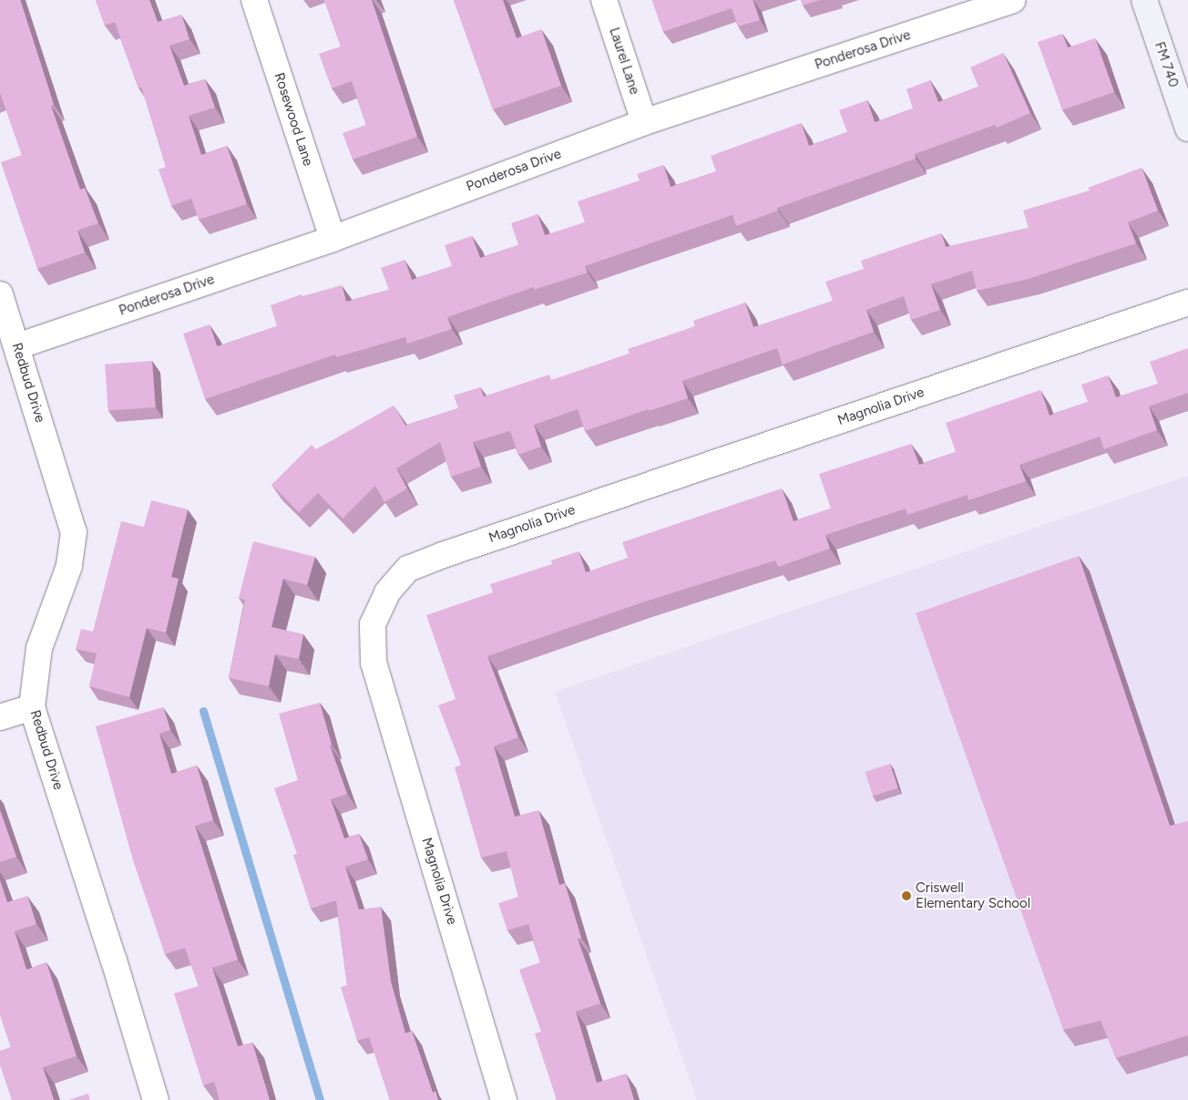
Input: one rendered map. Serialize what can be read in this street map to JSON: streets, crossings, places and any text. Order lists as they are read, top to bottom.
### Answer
{
  "streets": {
    "main road": ["FM 740"],
    "street": [
      "Ponderosa Drive",
      "Laurel Lane",
      "Rosewood Lane",
      "Redbud Drive",
      "Magnolia Drive"
    ]
  },
  "crossings": [
    ["Ponderosa Drive", "Laurel Lane"],
    ["Ponderosa Drive", "Rosewood Lane"],
    ["Ponderosa Drive", "Redbud Drive"]
  ],
  "places": ["Criswell Elementary School"]
}
